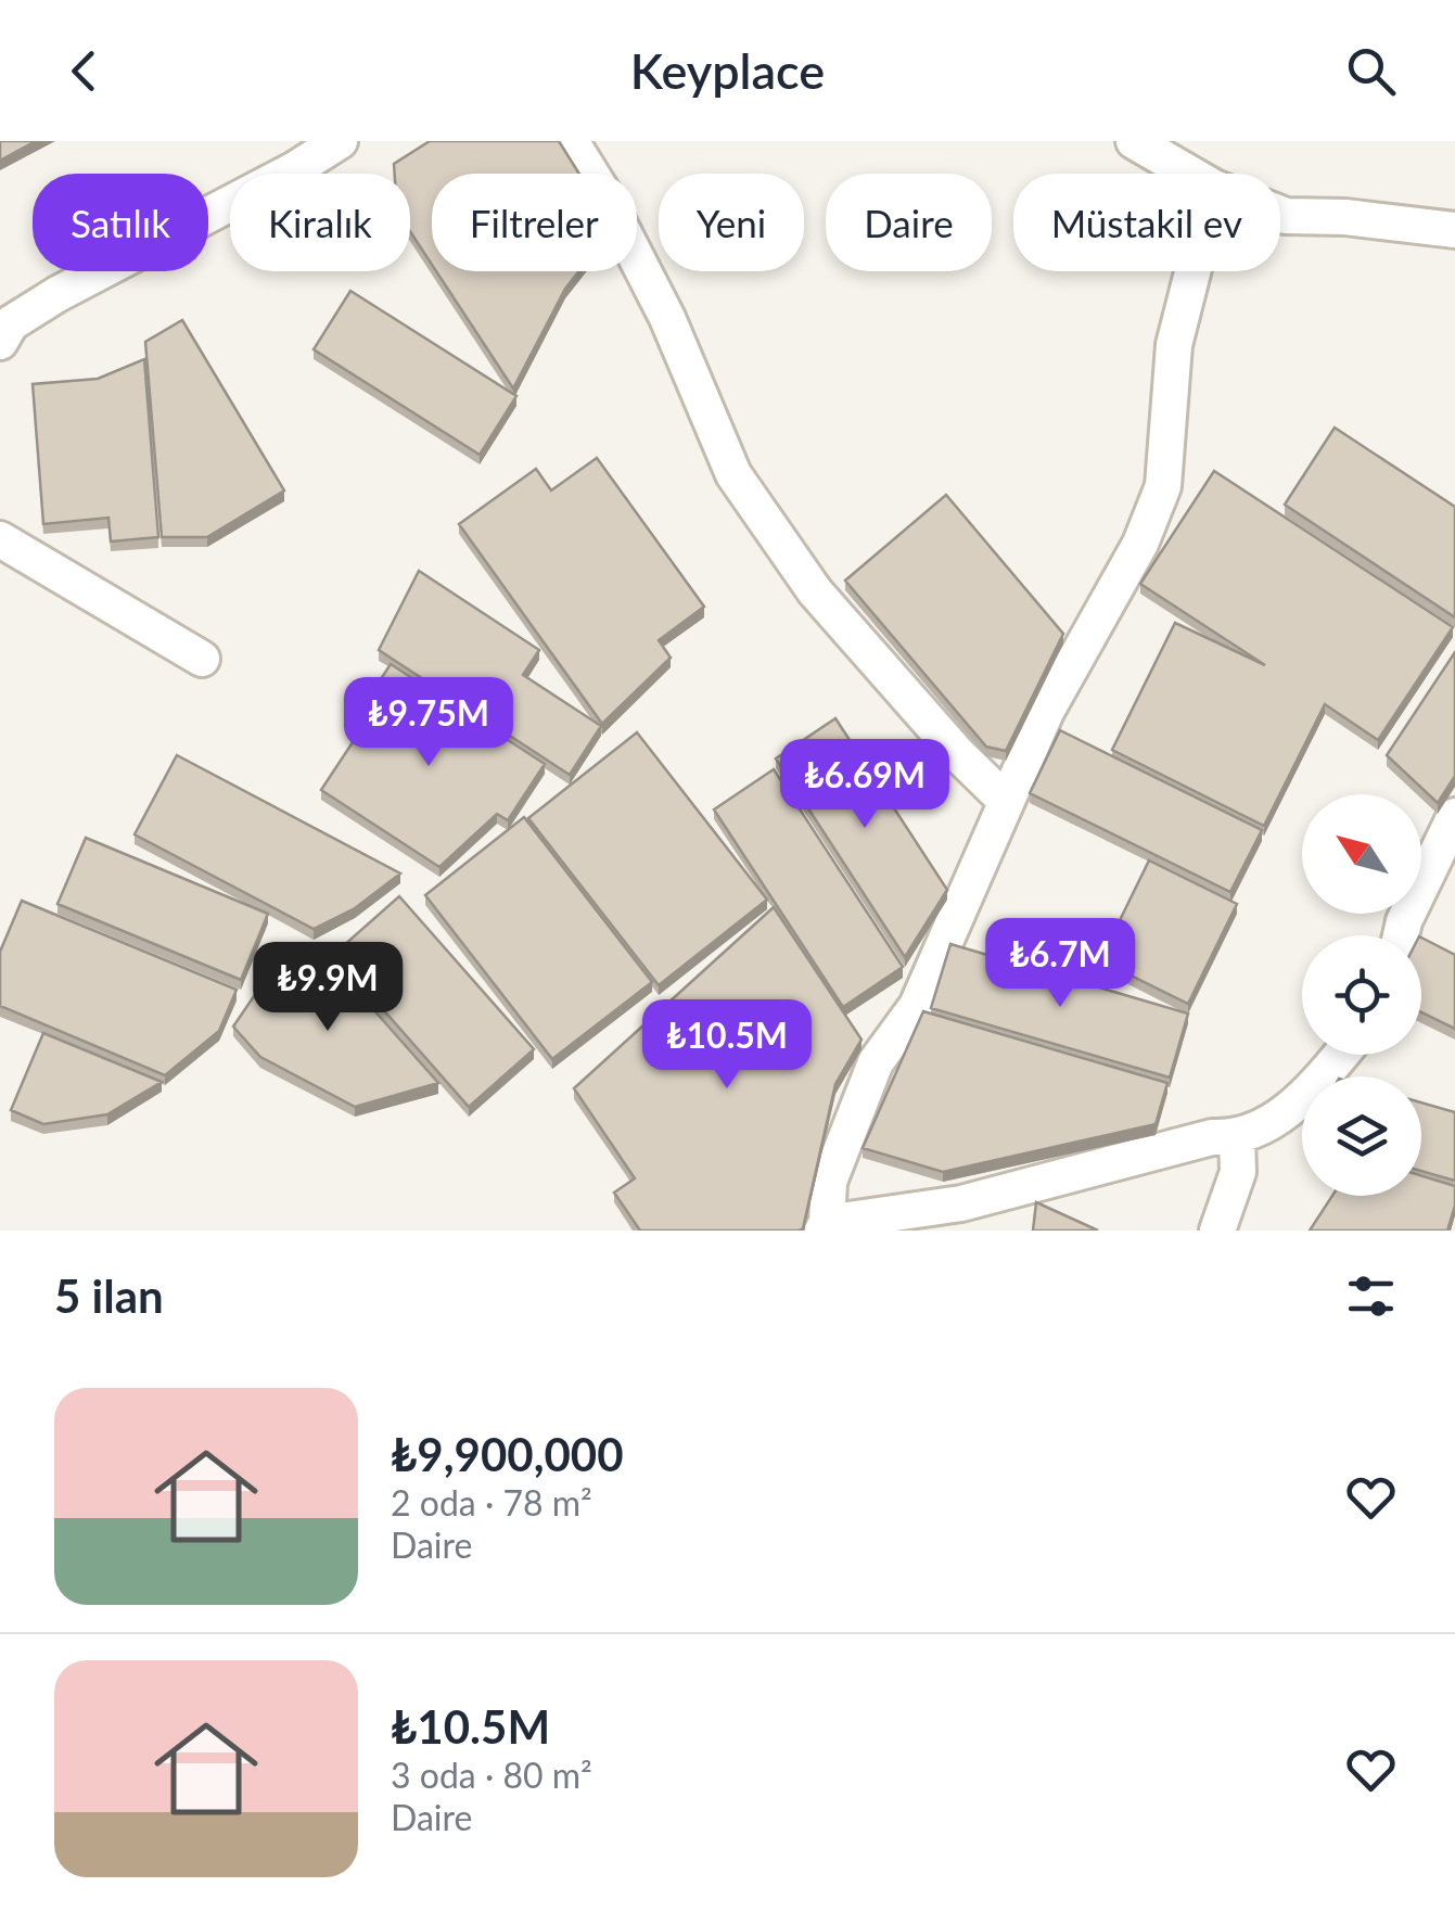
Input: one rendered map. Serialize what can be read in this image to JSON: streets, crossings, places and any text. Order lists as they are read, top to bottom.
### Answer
{
  "north": "top left",
  "page": {
    "header": "Keyplace",
    "chip": [
      "Satılık",
      "Kiralık",
      "Filtreler",
      "Yeni",
      "Daire",
      "Müstakil ev"
    ],
    "price": [
      "₺9.75M",
      "₺6.69M",
      "₺6.7M",
      "₺9.9M",
      "₺10.5M"
    ],
    "heading": "5 ilan",
    "list": [
      {
        "name": "₺9,900,000",
        "note": "2 oda · 78 m² · Daire"
      },
      {
        "name": "₺10.5M",
        "note": "3 oda · 80 m² · Daire"
      }
    ]
  }
}
